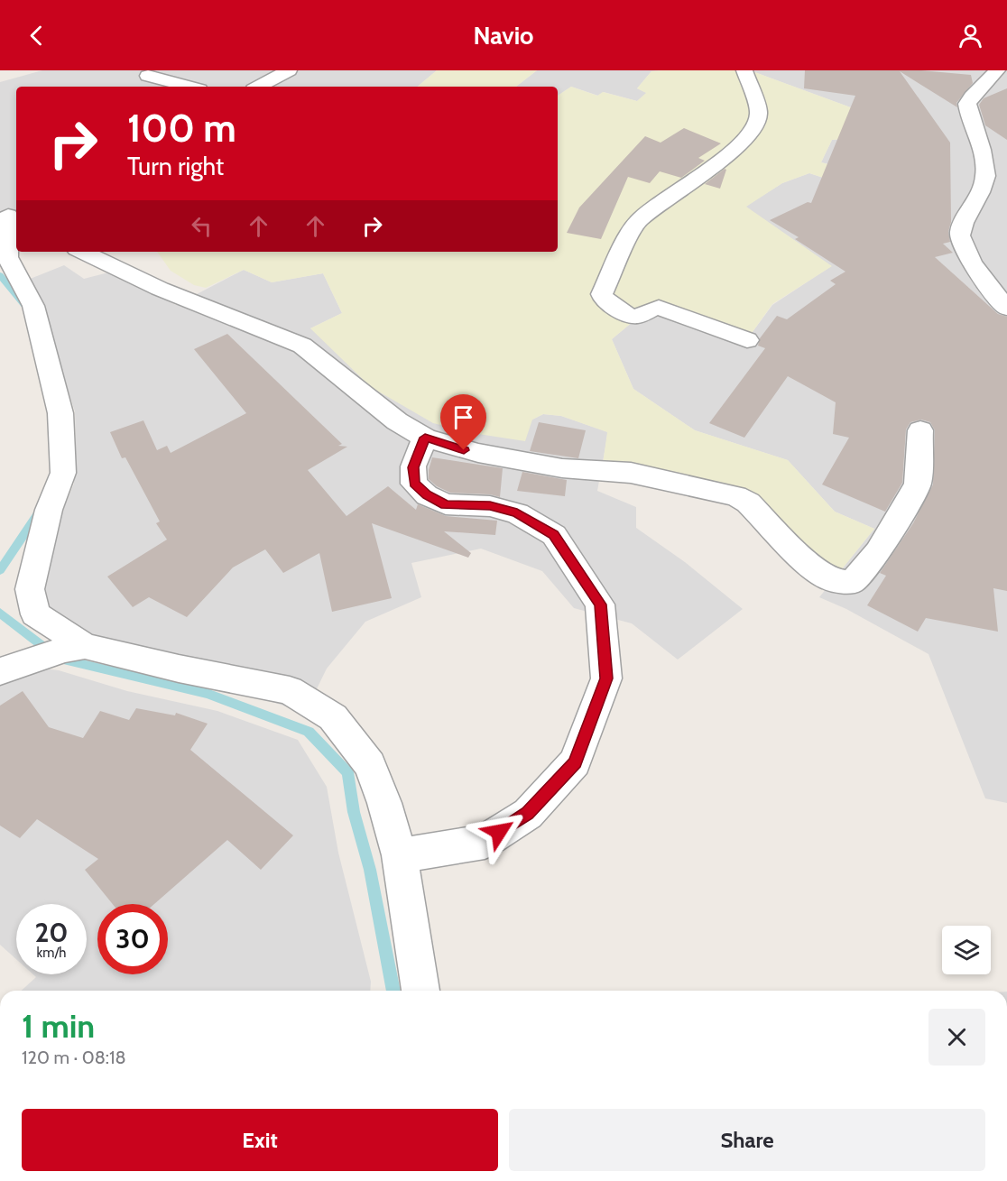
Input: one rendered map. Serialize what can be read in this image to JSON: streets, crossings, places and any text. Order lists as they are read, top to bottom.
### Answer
{
  "page": {
    "header": "Navio",
    "turn": ["100 m", "Turn right"],
    "speed": "20 km/h",
    "limit": "30",
    "heading": ["1 min", "120 m · 08:18"],
    "buttons": ["Exit", "Share"]
  }
}
